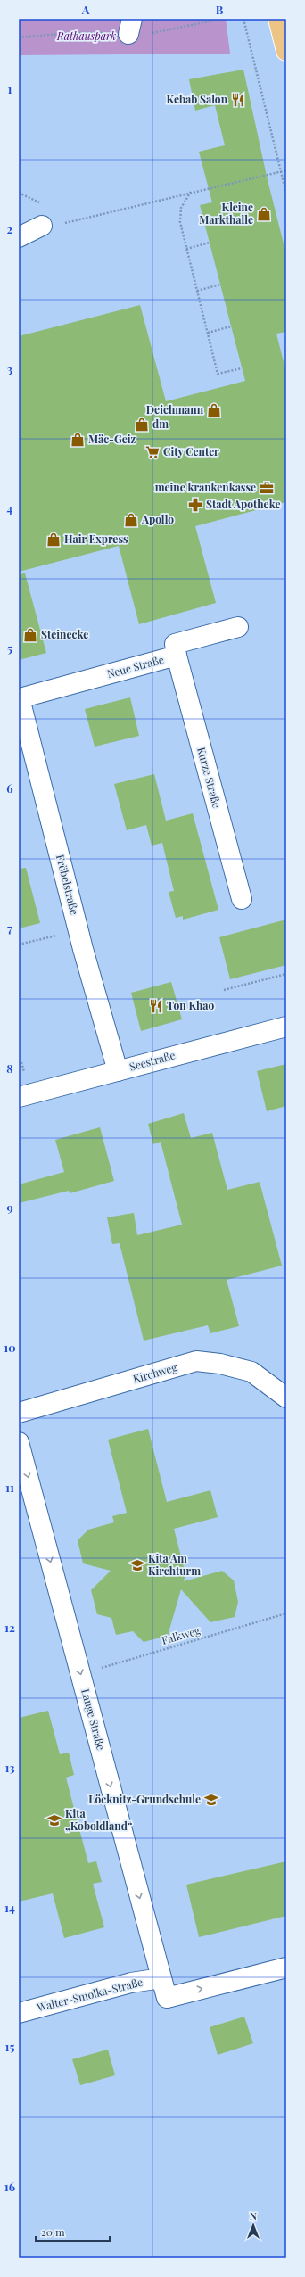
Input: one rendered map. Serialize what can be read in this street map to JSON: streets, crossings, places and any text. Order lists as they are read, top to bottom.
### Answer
{
  "streets": {
    "street": [
      "Neue Straße",
      "Kurze Straße",
      "Fröbelstraße",
      "Seestraße",
      "Kirchweg",
      "Lange Straße",
      "Walter-Smolka-Straße"
    ],
    "path": ["Falkweg"]
  },
  "crossings": [
    ["Neue Straße", "Kurze Straße"],
    ["Neue Straße", "Fröbelstraße"],
    ["Fröbelstraße", "Seestraße"],
    ["Falkweg", "Lange Straße"],
    ["Lange Straße", "Walter-Smolka-Straße"]
  ],
  "one_way": ["Lange Straße"],
  "parks": ["Rathauspark"],
  "places": {
    "restaurant": ["Kebab Salon", "Ton Khao"],
    "shop": [
      "Kleine Markthalle",
      "Deichmann",
      "dm",
      "Mäc-Geiz",
      "Apollo",
      "Hair Express",
      "Steinecke"
    ],
    "supermarket": ["City Center"],
    "office": ["meine krankenkasse"],
    "pharmacy": ["Stadt Apotheke"],
    "school or university": ["Kita Am Kirchturm", "Löcknitz-Grundschule", "Kita „Koboldland“"]
  },
  "scale_bar": "20 m",
  "north": "top",
  "grid": {
    "columns": ["A", "B"],
    "rows": [
      "1",
      "2",
      "3",
      "4",
      "5",
      "6",
      "7",
      "8",
      "9",
      "10",
      "11",
      "12",
      "13",
      "14",
      "15",
      "16"
    ]
  }
}
